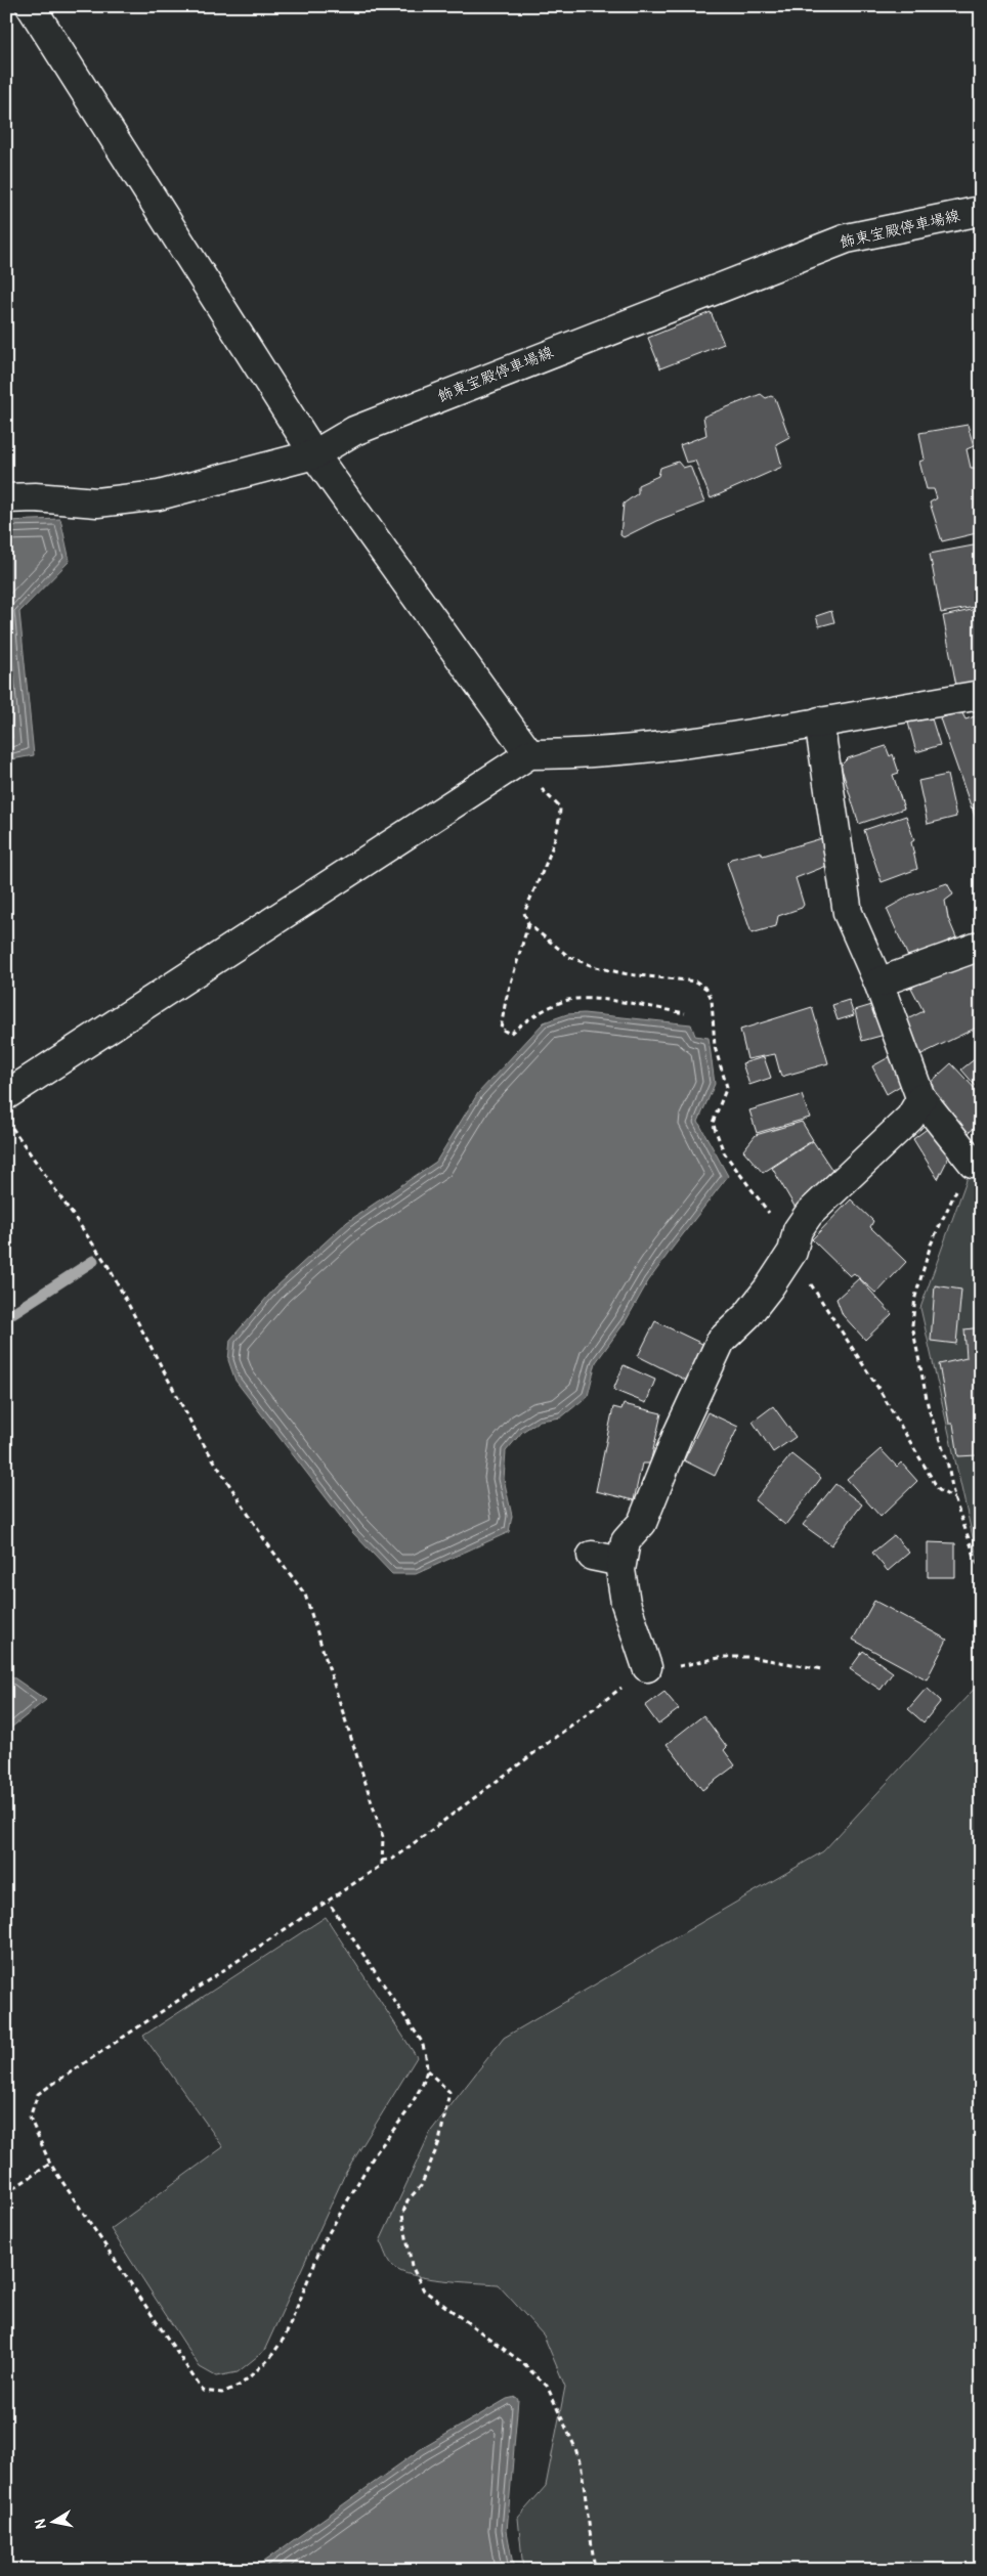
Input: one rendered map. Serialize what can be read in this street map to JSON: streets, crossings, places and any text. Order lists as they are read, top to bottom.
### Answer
{
  "streets": {
    "street": ["飾東宝殿停車場線"]
  },
  "north": "left"
}
